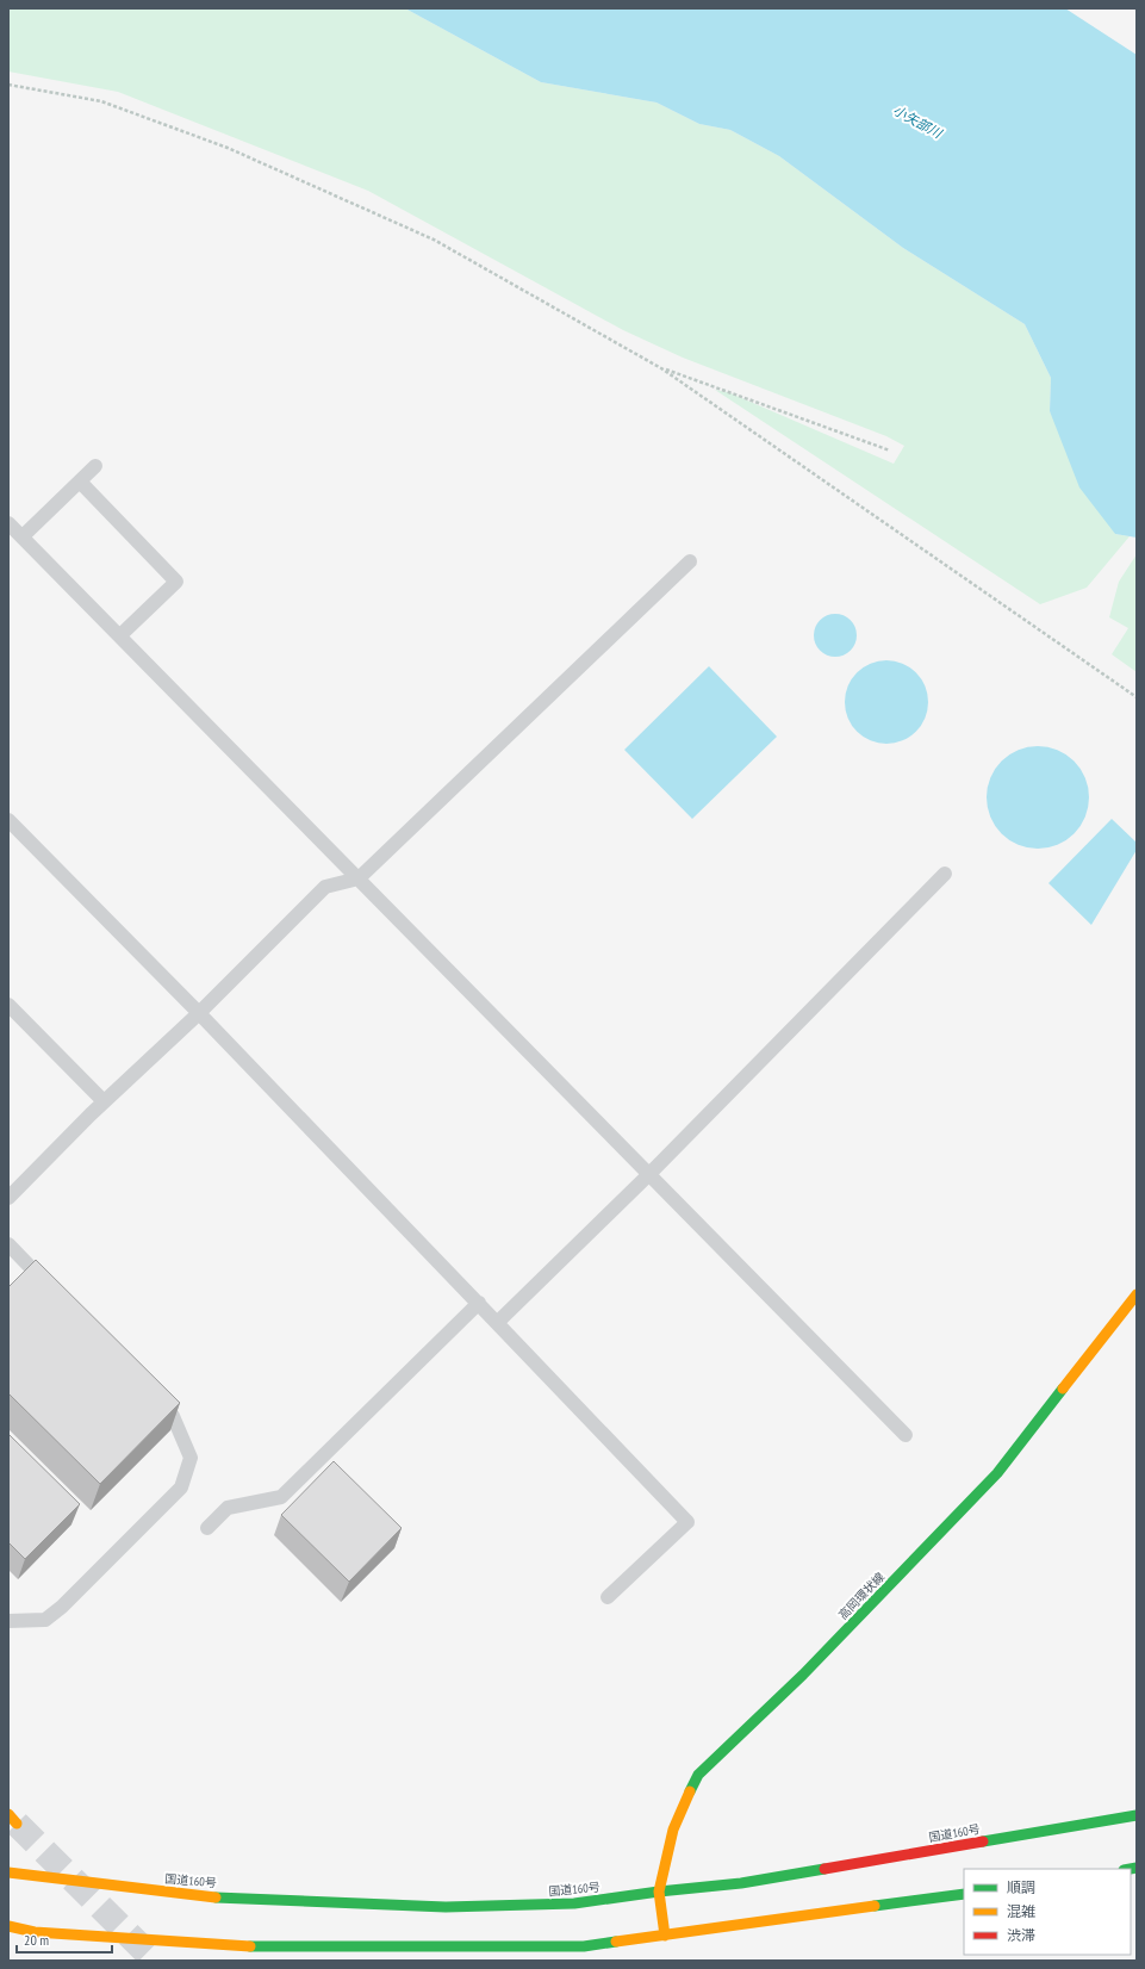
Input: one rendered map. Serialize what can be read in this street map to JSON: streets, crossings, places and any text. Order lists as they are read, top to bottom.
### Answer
{
  "streets": {
    "main road": ["高岡環状線", "国道160号"]
  },
  "crossings": [
    ["高岡環状線", "国道160号"]
  ],
  "water": ["小矢部川"],
  "legend": ["順調", "混雑", "渋滞"],
  "scale_bar": "20 m"
}
